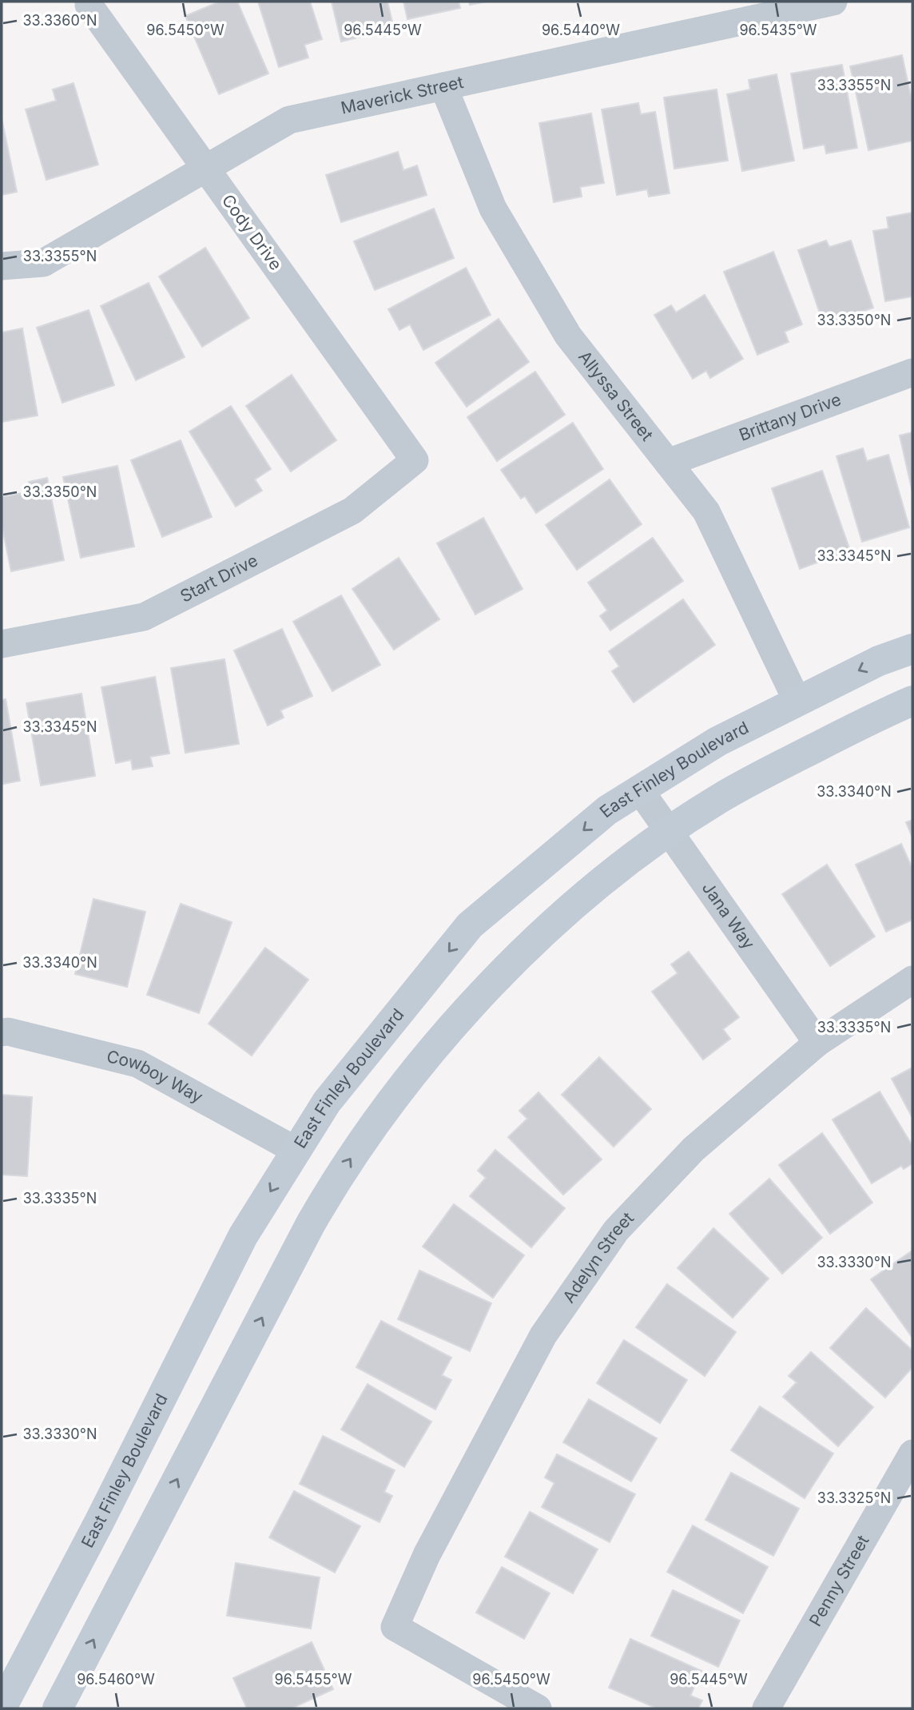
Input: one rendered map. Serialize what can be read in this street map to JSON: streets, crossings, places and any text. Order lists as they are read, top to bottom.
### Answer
{
  "streets": {
    "street": [
      "Maverick Street",
      "Cody Drive",
      "Allyssa Street",
      "Brittany Drive",
      "Start Drive",
      "East Finley Boulevard",
      "Jana Way",
      "Cowboy Way",
      "Adelyn Street",
      "Penny Street"
    ]
  },
  "crossings": [
    ["Maverick Street", "Cody Drive"],
    ["Maverick Street", "Allyssa Street"],
    ["Cody Drive", "Start Drive"],
    ["Allyssa Street", "Brittany Drive"],
    ["Allyssa Street", "East Finley Boulevard"],
    ["East Finley Boulevard", "Jana Way"],
    ["East Finley Boulevard", "Cowboy Way"],
    ["Jana Way", "Adelyn Street"]
  ],
  "coordinates": [
    "33.3360°N",
    "96.5450°W",
    "96.5445°W",
    "96.5440°W",
    "96.5435°W",
    "33.3355°N",
    "33.3350°N",
    "33.3345°N",
    "33.3340°N",
    "33.3335°N",
    "33.3330°N",
    "33.3325°N",
    "96.5460°W",
    "96.5455°W"
  ]
}
